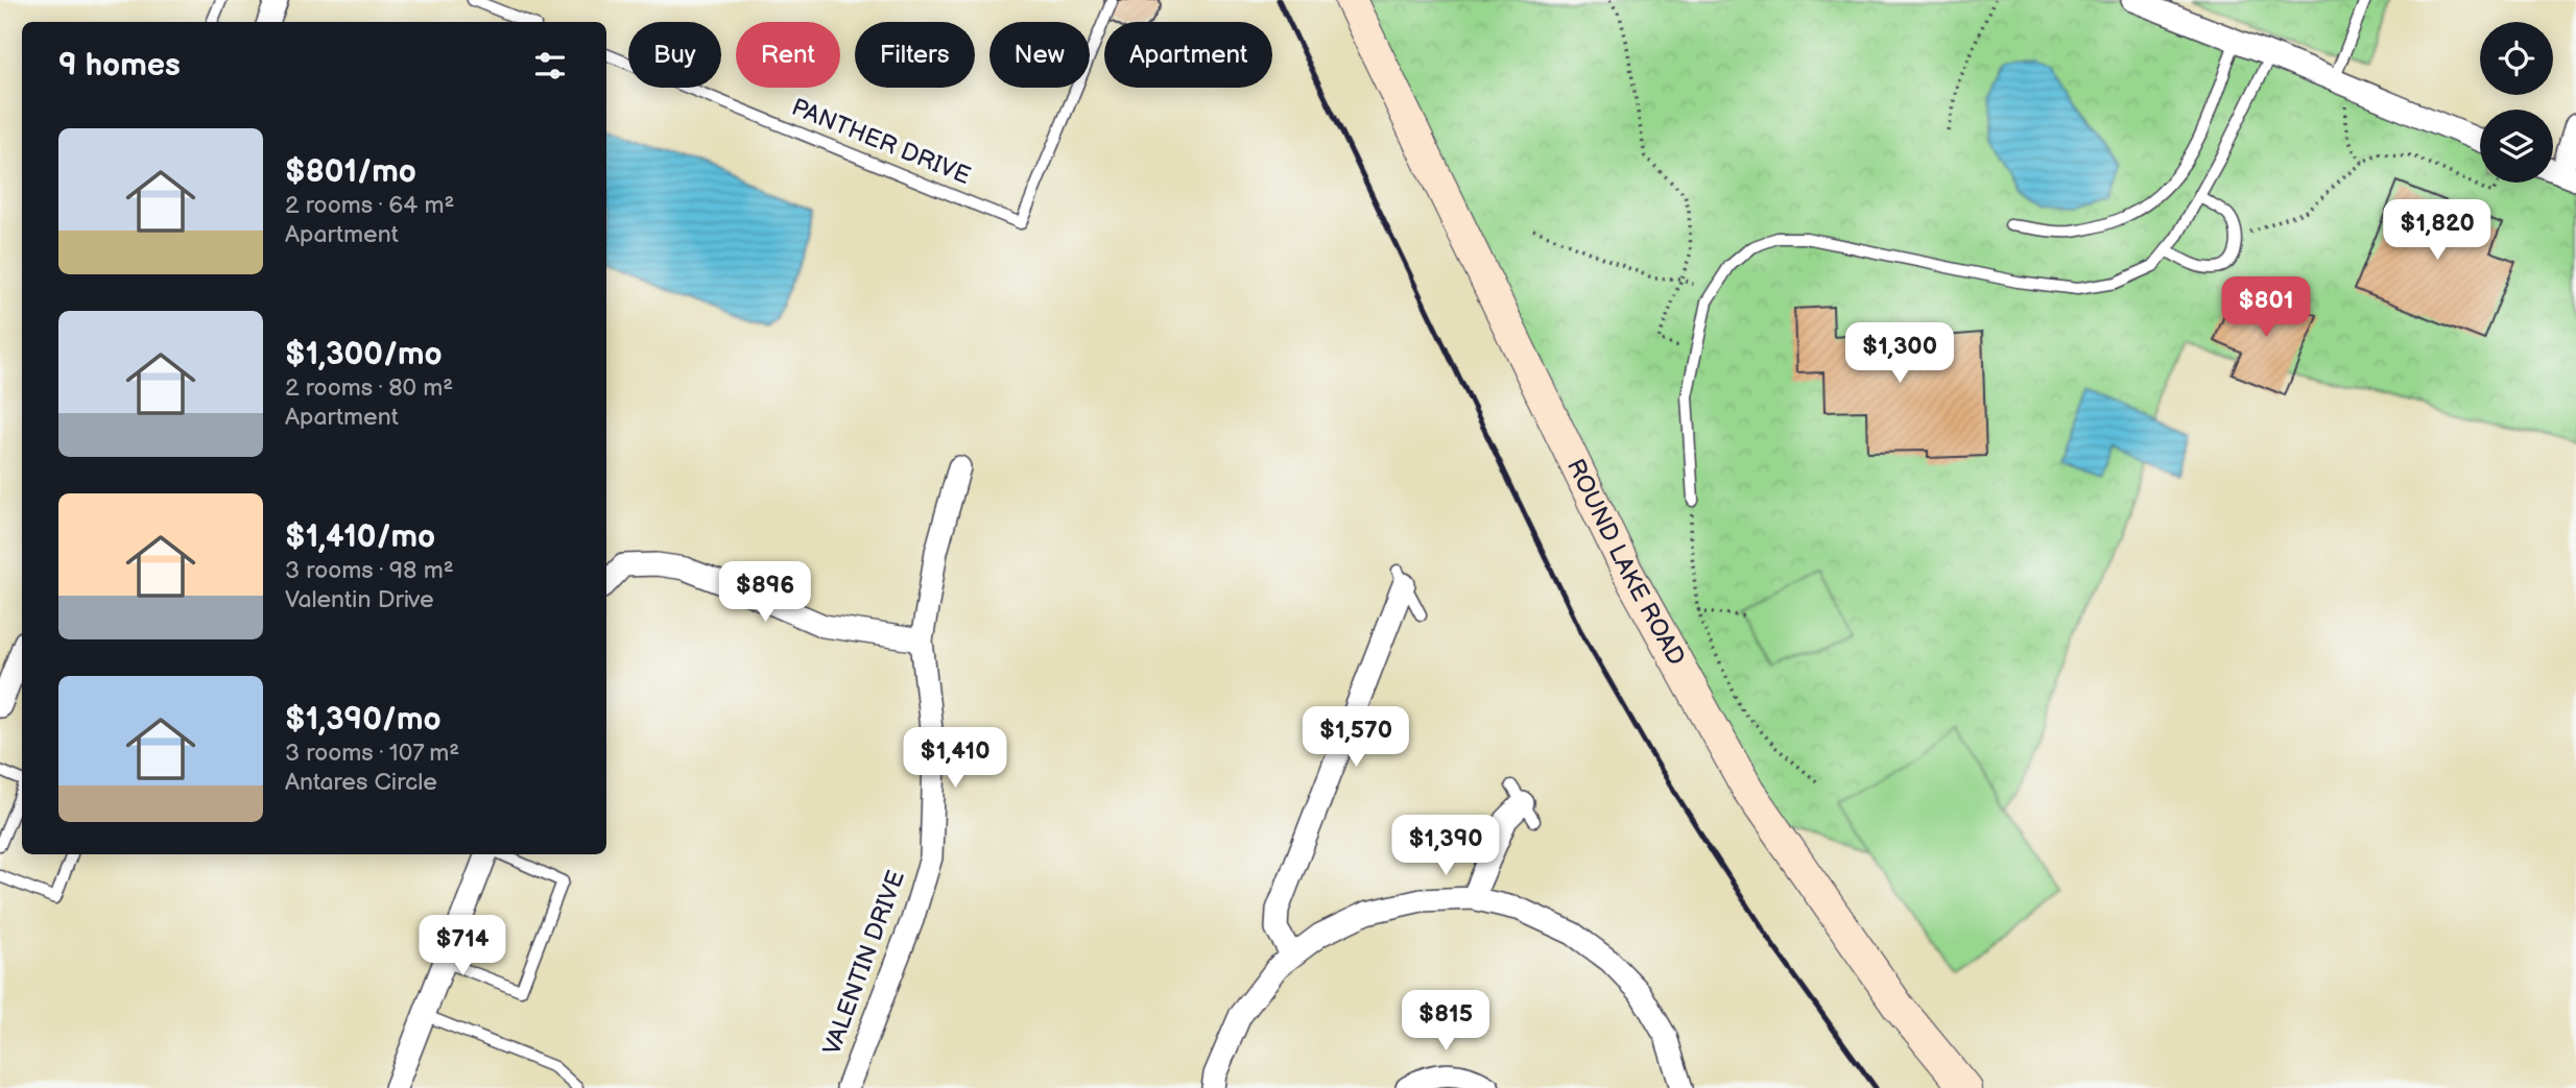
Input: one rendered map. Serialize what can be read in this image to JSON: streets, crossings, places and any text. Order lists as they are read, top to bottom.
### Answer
{
  "streets": {
    "main road": ["ROUND LAKE ROAD"],
    "street": ["VALENTIN DRIVE"],
    "lane": ["PANTHER DRIVE"]
  },
  "page": {
    "chip": [
      "Buy",
      "Rent",
      "Filters",
      "New",
      "Apartment"
    ],
    "heading": "9 homes",
    "list": [
      {
        "name": "$801/mo",
        "note": "2 rooms · 64 m² · Apartment"
      },
      {
        "name": "$1,300/mo",
        "note": "2 rooms · 80 m² · Apartment"
      },
      {
        "name": "$1,410/mo",
        "note": "3 rooms · 98 m² · Valentin Drive"
      },
      {
        "name": "$1,390/mo",
        "note": "3 rooms · 107 m² · Antares Circle"
      }
    ],
    "price": [
      "$1,820",
      "$801",
      "$1,300",
      "$896",
      "$1,570",
      "$1,410",
      "$1,390",
      "$714",
      "$815"
    ]
  }
}
